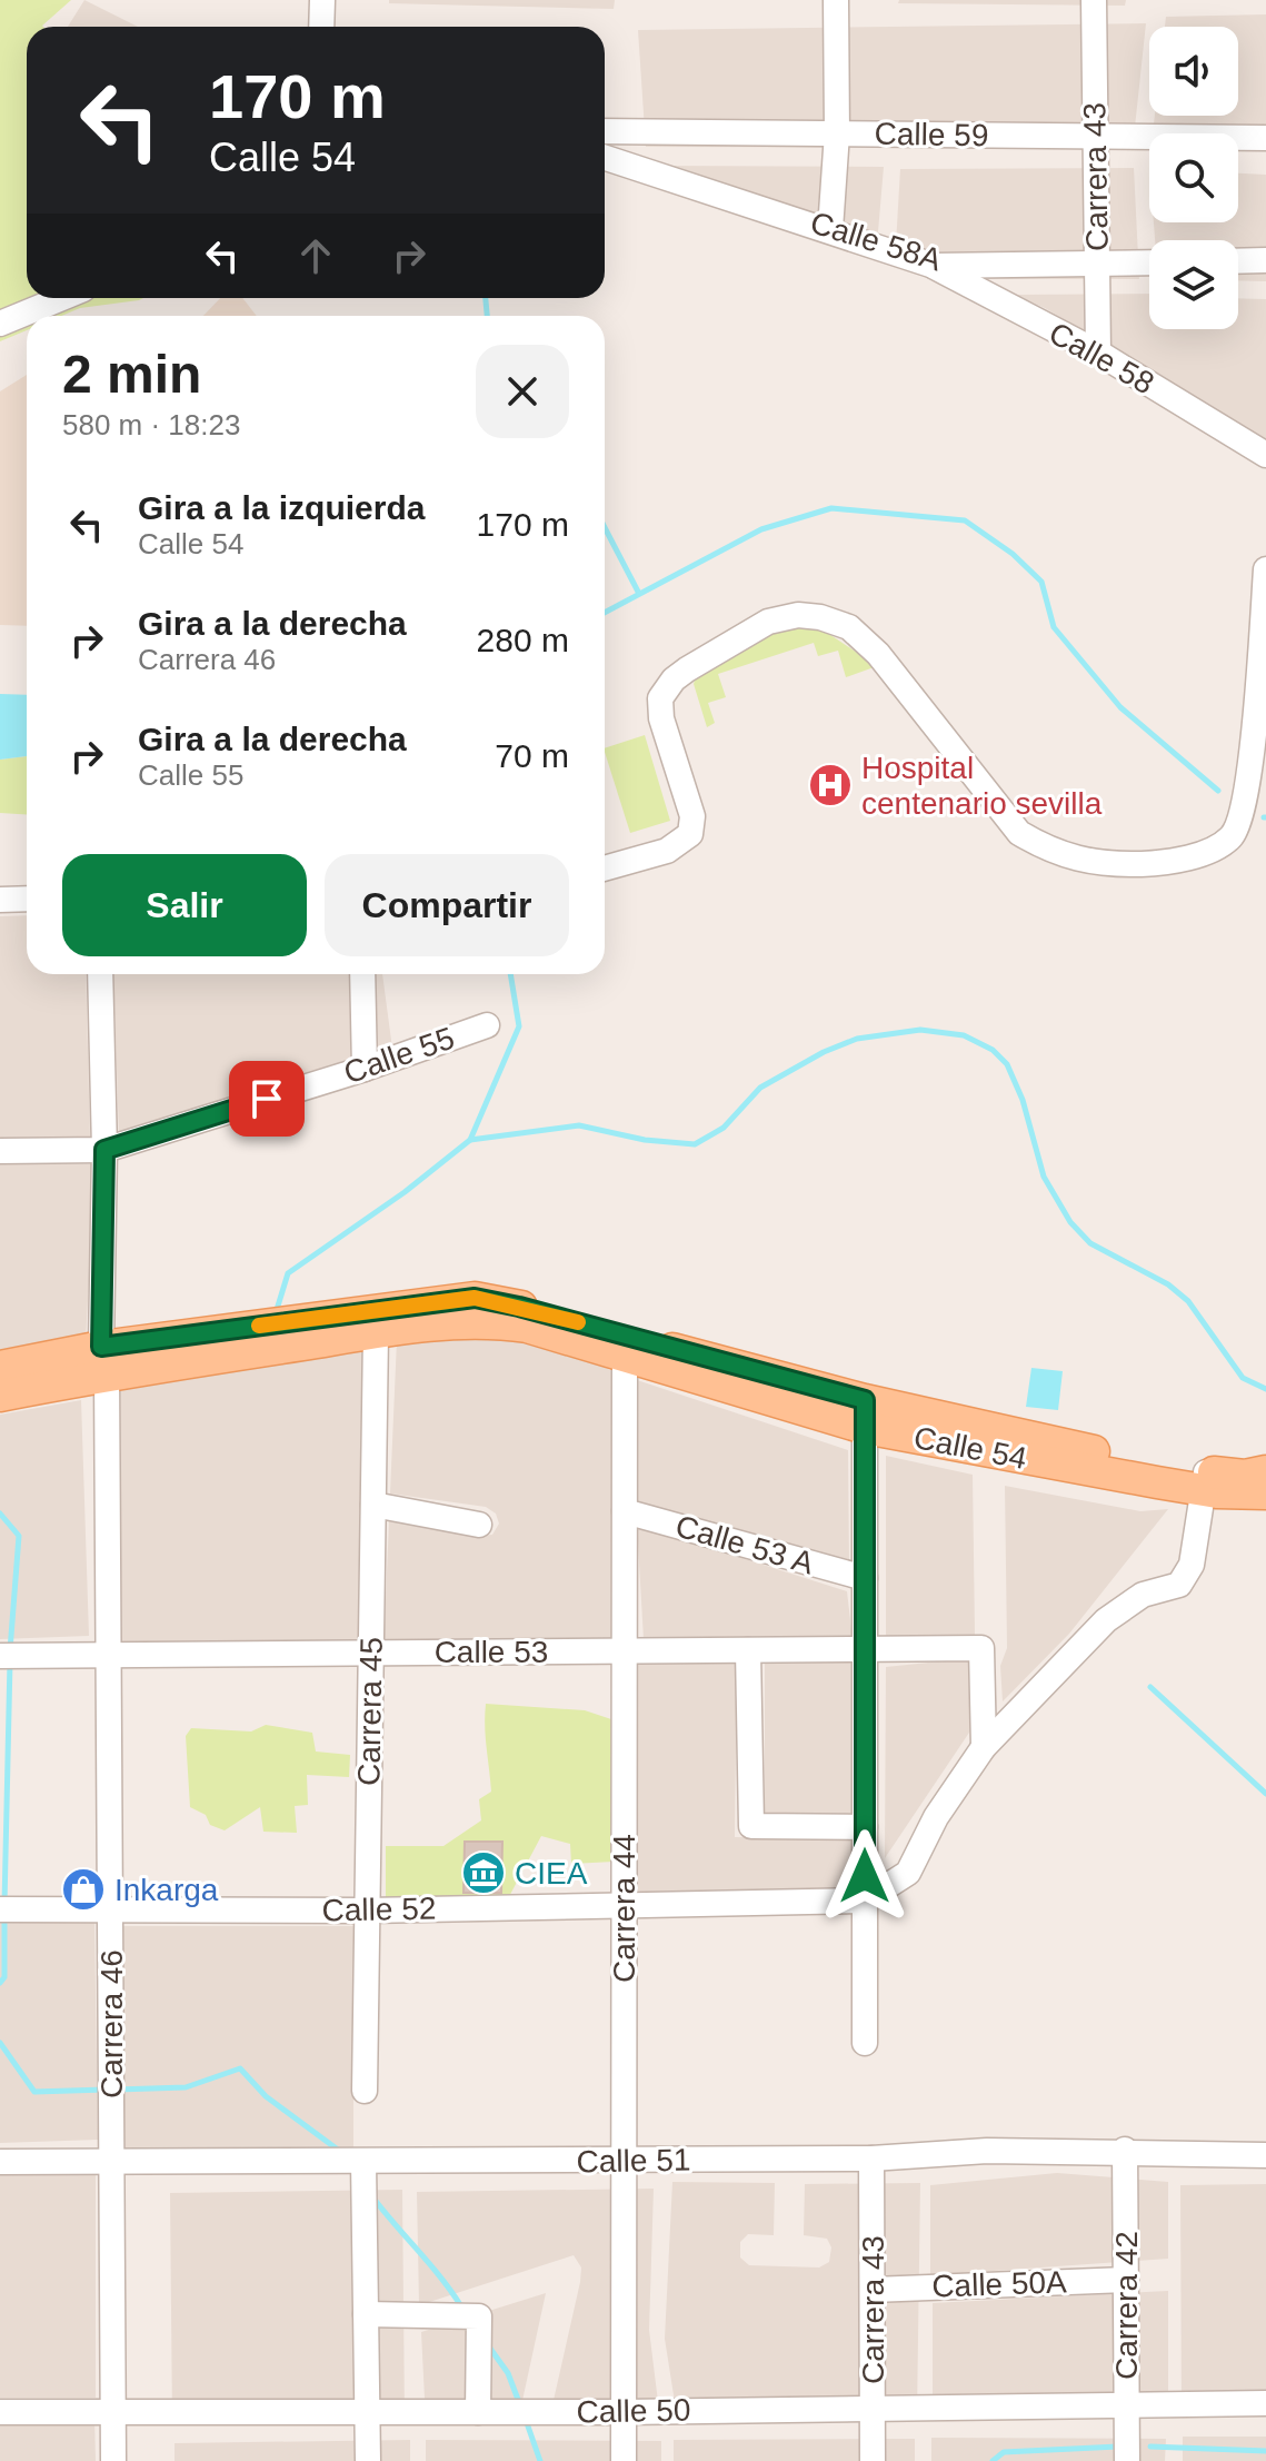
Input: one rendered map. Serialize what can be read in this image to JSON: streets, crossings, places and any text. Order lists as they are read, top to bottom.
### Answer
{
  "streets": {
    "main road": ["Calle 54"],
    "street": [
      "Calle 59",
      "Carrera 43",
      "Calle 58A",
      "Calle 58",
      "Calle 55",
      "Calle 53 A",
      "Calle 53",
      "Carrera 45",
      "Carrera 44",
      "Calle 52",
      "Carrera 46",
      "Calle 51",
      "Calle 50A",
      "Carrera 42",
      "Calle 50"
    ]
  },
  "crossings": [
    ["Calle 59", "Carrera 43"],
    ["Carrera 43", "Calle 58A"],
    ["Carrera 43", "Calle 58"],
    ["Carrera 43", "Calle 51"],
    ["Carrera 43", "Calle 50A"],
    ["Carrera 43", "Calle 50"],
    ["Calle 58A", "Calle 58"],
    ["Calle 55", "Carrera 46"],
    ["Calle 54", "Carrera 45"],
    ["Calle 54", "Carrera 44"],
    ["Calle 54", "Carrera 46"],
    ["Calle 53 A", "Carrera 44"],
    ["Calle 53", "Carrera 45"],
    ["Calle 53", "Carrera 44"],
    ["Calle 53", "Carrera 46"],
    ["Carrera 45", "Calle 52"],
    ["Carrera 44", "Calle 52"],
    ["Carrera 44", "Calle 51"],
    ["Carrera 44", "Calle 50"],
    ["Calle 52", "Carrera 46"],
    ["Carrera 46", "Calle 51"],
    ["Carrera 46", "Calle 50"],
    ["Calle 51", "Carrera 42"],
    ["Calle 50A", "Carrera 42"],
    ["Carrera 42", "Calle 50"]
  ],
  "places": {
    "hospital": ["Hospital centenario sevilla"],
    "museum": ["CIEA"],
    "shop": ["Inkarga"]
  },
  "page": {
    "turn": ["170 m", "Calle 54"],
    "heading": ["2 min", "580 m · 18:23"],
    "list": [
      {
        "name": "Gira a la izquierda",
        "note": "Calle 54",
        "value": "170 m"
      },
      {
        "name": "Gira a la derecha",
        "note": "Carrera 46",
        "value": "280 m"
      },
      {
        "name": "Gira a la derecha",
        "note": "Calle 55",
        "value": "70 m"
      }
    ],
    "buttons": ["Salir", "Compartir"]
  }
}
